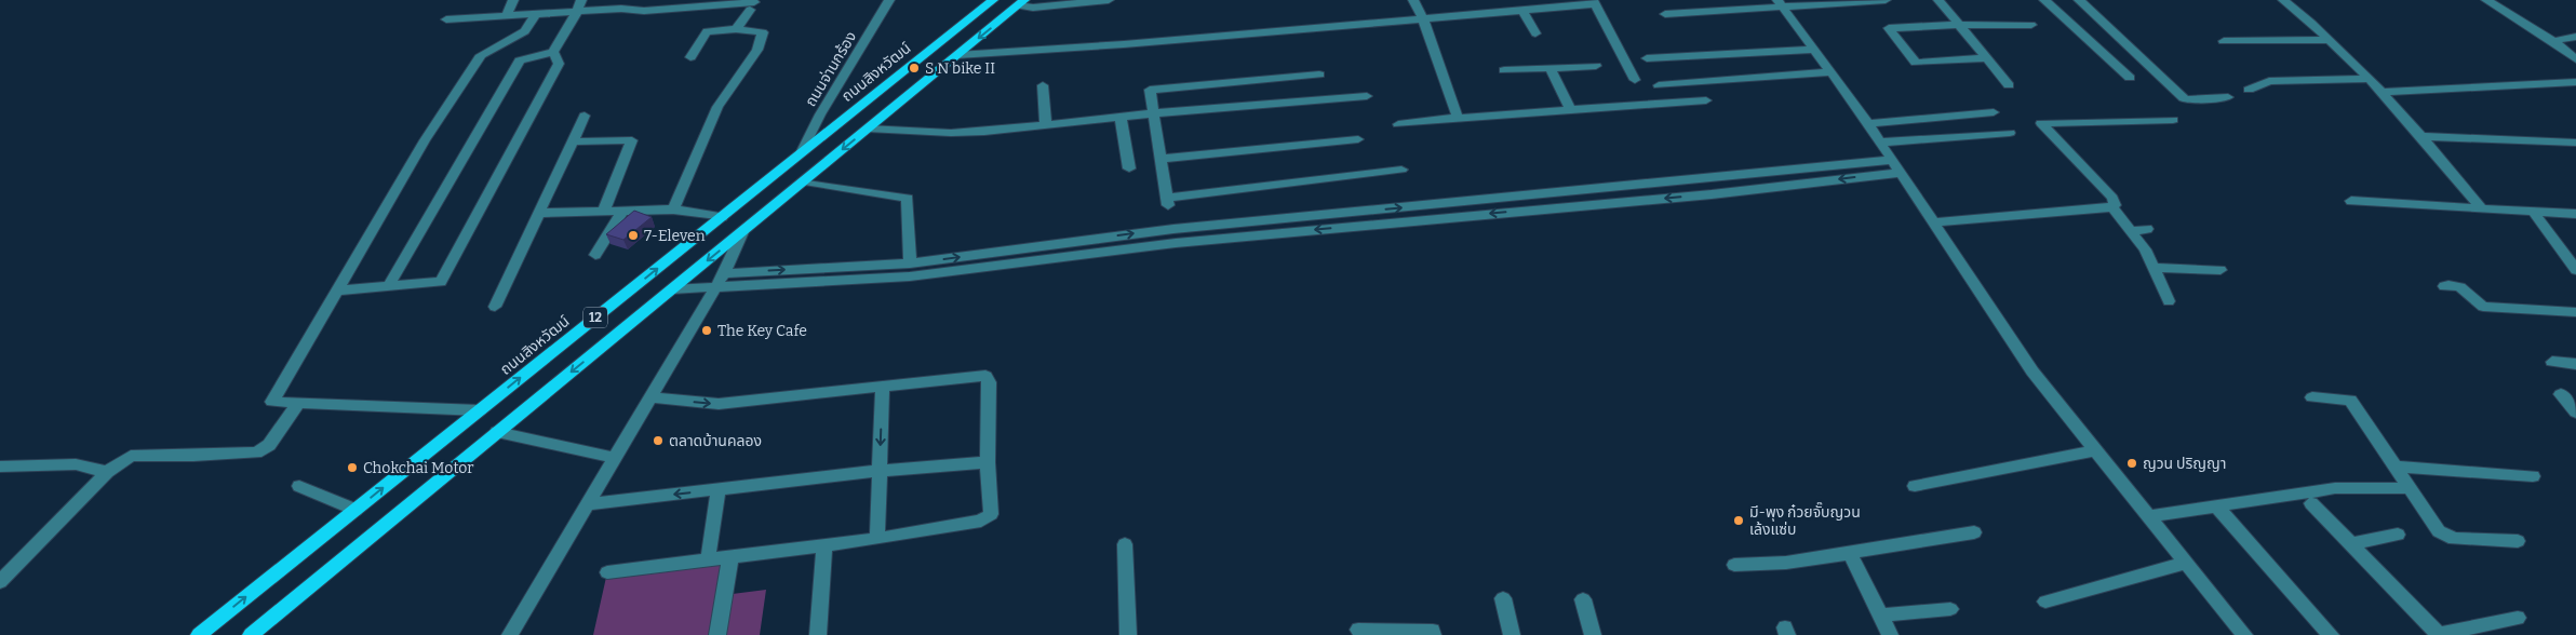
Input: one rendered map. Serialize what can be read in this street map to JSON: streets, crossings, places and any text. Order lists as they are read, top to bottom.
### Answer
{
  "streets": {
    "main road": ["ถนนสิงหวัฒน์", "12"],
    "street": ["ถนนจ่านกร้อง"]
  },
  "crossings": [
    ["ถนนจ่านกร้อง", "ถนนสิงหวัฒน์"]
  ],
  "places": [
    "S N bike II",
    "7-Eleven",
    "The Key Cafe",
    "ตลาดบ้านคลอง",
    "ญวน ปริญญา",
    "Chokchai Motor",
    "มี-พุง ก๋วยจั๊บญวน เล้งแซ่บ"
  ]
}
